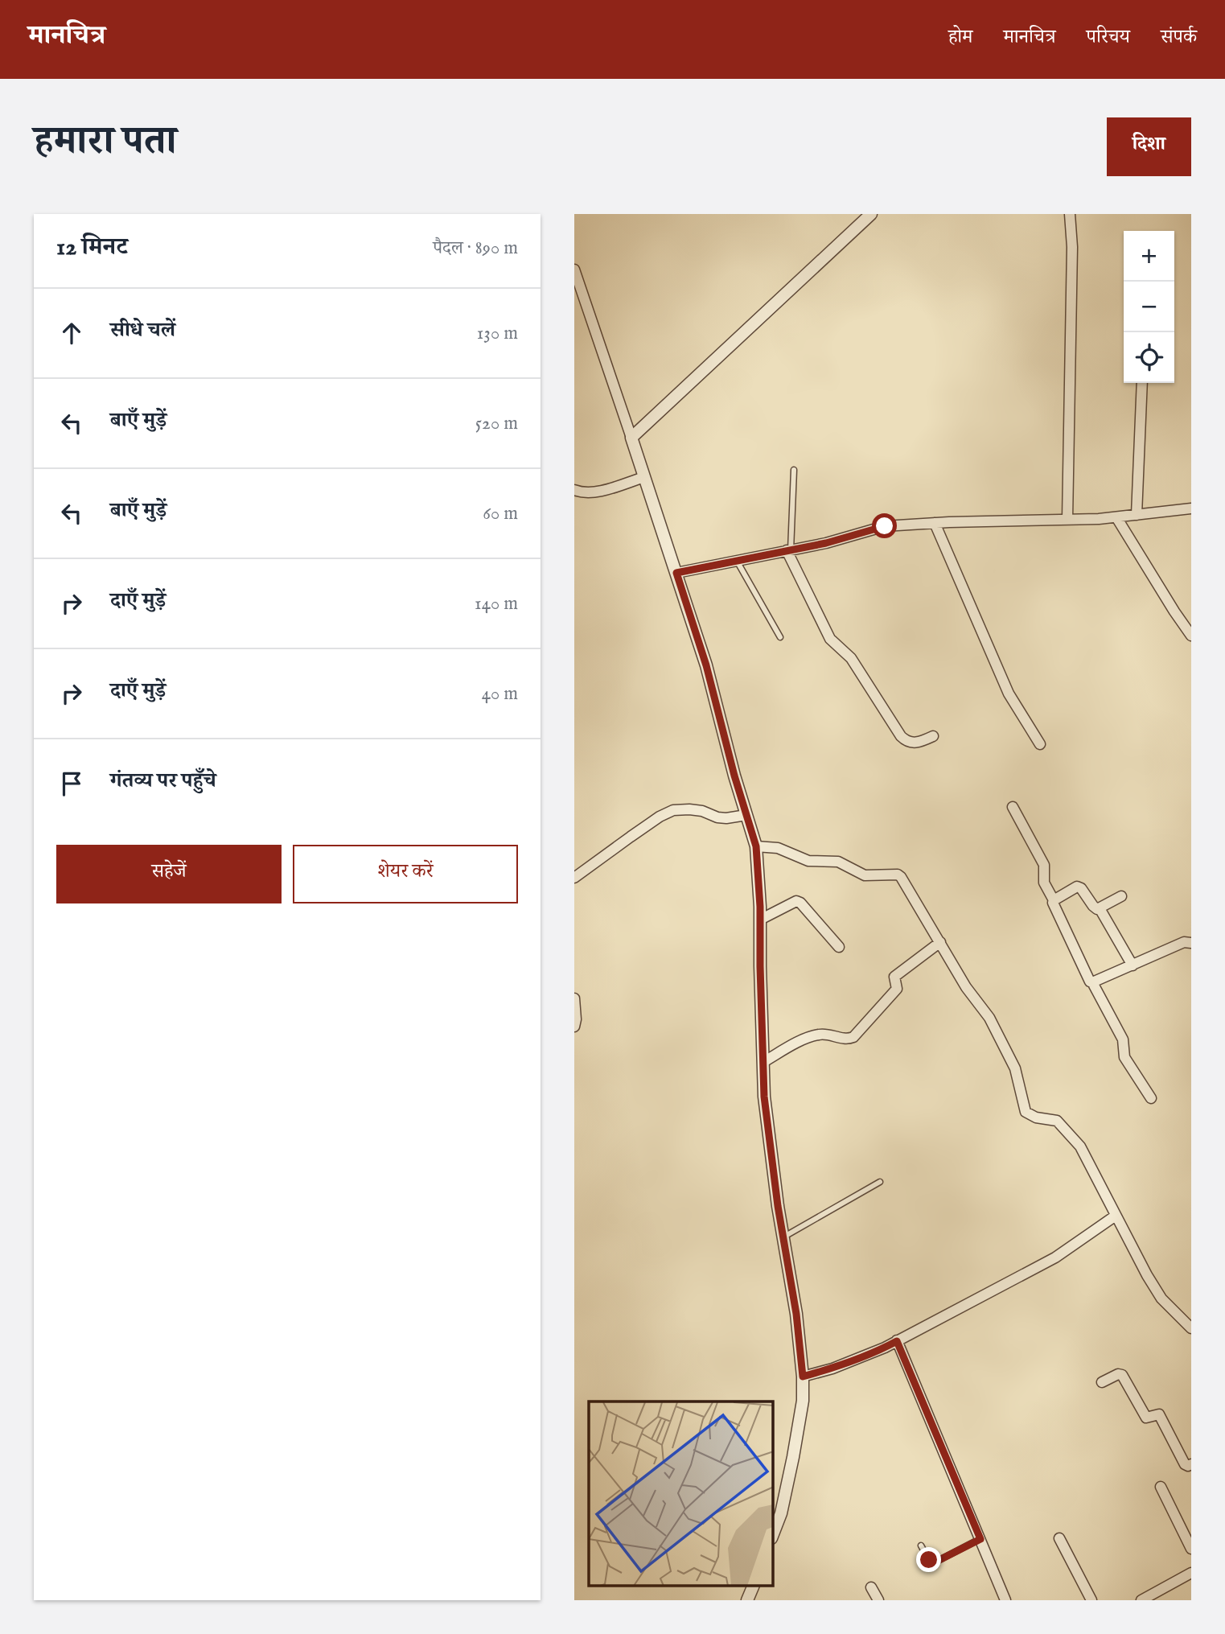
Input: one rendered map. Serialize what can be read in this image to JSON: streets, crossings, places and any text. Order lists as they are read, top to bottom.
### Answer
{
  "page": {
    "header": "मानचित्र",
    "nav": [
      "होम",
      "मानचित्र",
      "परिचय",
      "संपर्क"
    ],
    "title": "हमारा पता",
    "buttons": [
      "दिशा",
      ["सहेजें", "शेयर करें"]
    ],
    "heading": ["12 मिनट", "पैदल · 890 m"],
    "map_buttons": ["+", "−"],
    "list": [
      ["सीधे चलें", "130 m"],
      ["बाएँ मुड़ें", "520 m"],
      ["बाएँ मुड़ें", "60 m"],
      ["दाएँ मुड़ें", "140 m"],
      ["दाएँ मुड़ें", "40 m"],
      "गंतव्य पर पहुँचे"
    ]
  }
}
